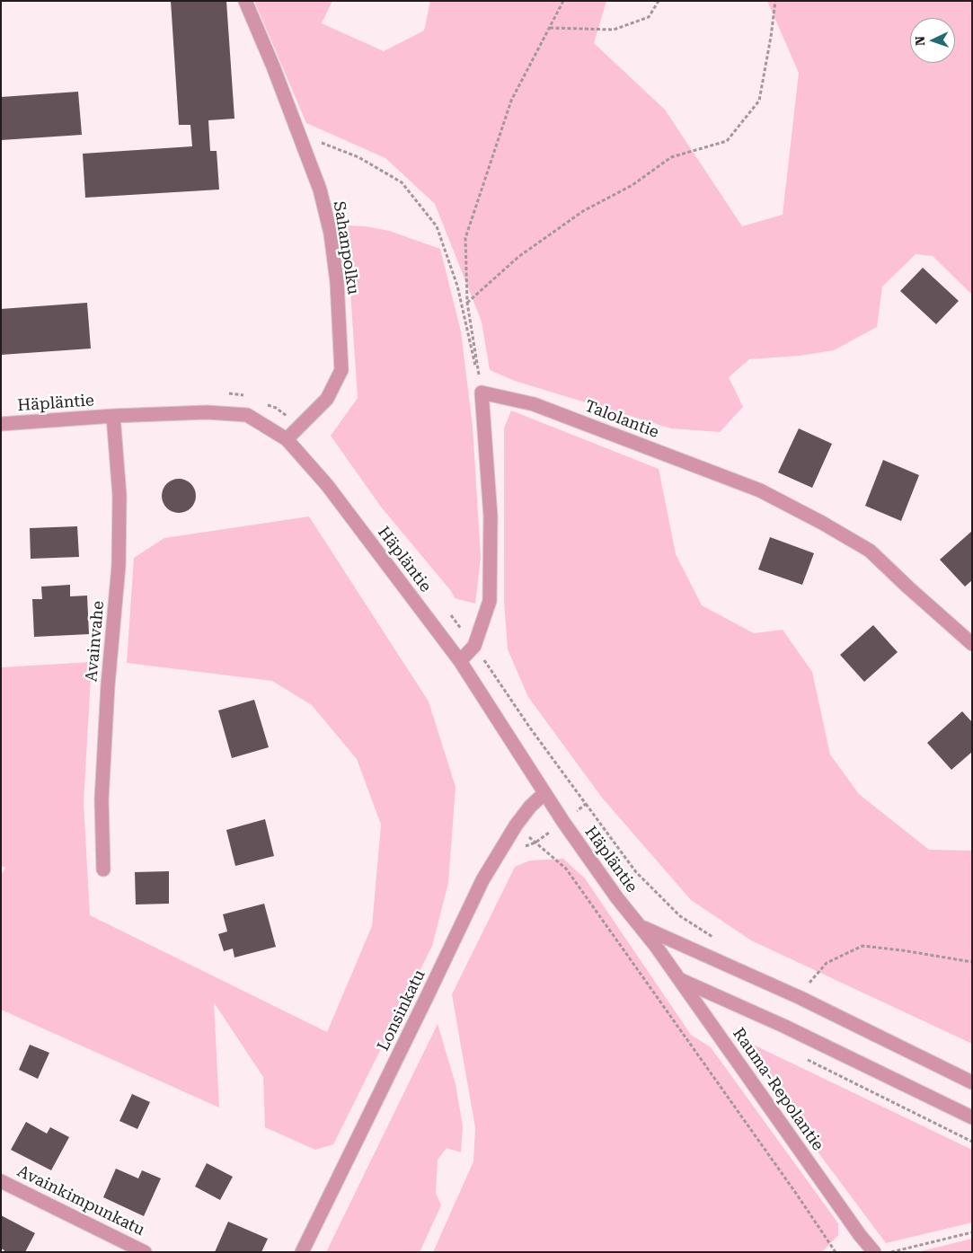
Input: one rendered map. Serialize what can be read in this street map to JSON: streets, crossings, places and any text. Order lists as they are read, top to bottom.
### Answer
{
  "streets": {
    "street": [
      "Sahanpolku",
      "Häpläntie",
      "Talolantie",
      "Avainvahe",
      "Lonsinkatu",
      "Rauma-Repolantie",
      "Avainkimpunkatu"
    ]
  },
  "crossings": [
    ["Sahanpolku", "Häpläntie"],
    ["Häpläntie", "Avainvahe"],
    ["Häpläntie", "Lonsinkatu"],
    ["Häpläntie", "Rauma-Repolantie"]
  ],
  "north": "left"
}
